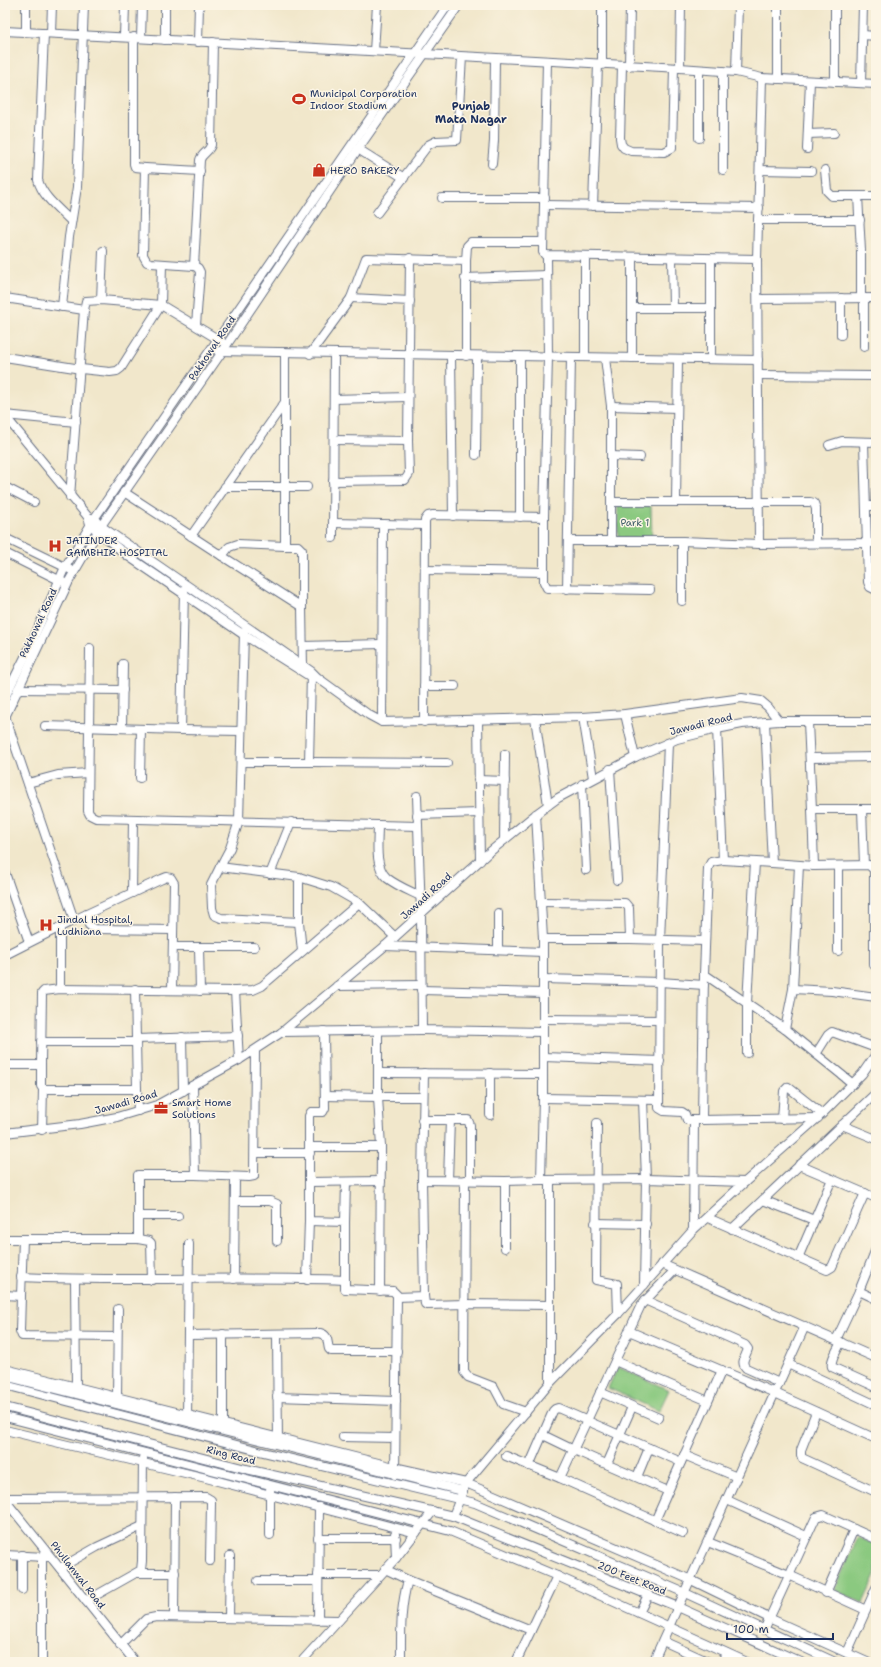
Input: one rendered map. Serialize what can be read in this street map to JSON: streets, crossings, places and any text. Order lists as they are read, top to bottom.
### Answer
{
  "streets": {
    "street": [
      "Pakhowal Road",
      "Jawadi Road",
      "Ring Road",
      "Phullanwal Road",
      "200 Feet Road"
    ]
  },
  "crossings": [
    ["Ring Road", "200 Feet Road"]
  ],
  "districts": ["Punjab Mata Nagar"],
  "parks": ["Park 1"],
  "places": {
    "sports": ["Municipal Corporation Indoor Stadium"],
    "shop": ["HERO BAKERY"],
    "hospital": ["JATINDER GAMBHIR HOSPITAL", "Jindal Hospital, Ludhiana"],
    "office": ["Smart Home Solutions"]
  },
  "scale_bar": "100 m"
}
